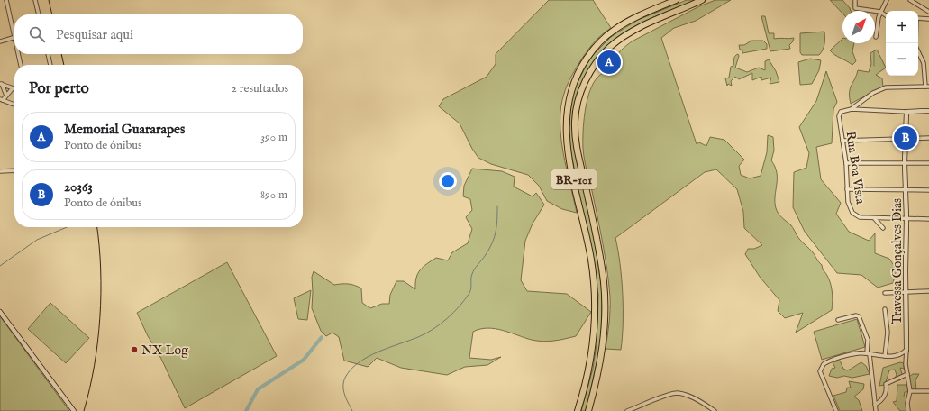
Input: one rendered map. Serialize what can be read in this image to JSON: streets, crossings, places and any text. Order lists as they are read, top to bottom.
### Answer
{
  "streets": {
    "highway": ["BR-101"],
    "street": ["Rua Boa Vista", "Travessa Gonçalves Dias"]
  },
  "crossings": [
    ["Rua Boa Vista", "Travessa Gonçalves Dias"]
  ],
  "places": ["NX Log"],
  "north": "top right",
  "page": {
    "map_buttons": ["+", "−"],
    "search": "Pesquisar aqui",
    "pins": ["A", "B"],
    "heading": ["Por perto", "2 resultados"],
    "list": [
      {
        "mark": "A",
        "name": "Memorial Guararapes",
        "note": "Ponto de ônibus",
        "value": "390 m"
      },
      {
        "mark": "B",
        "name": "20363",
        "note": "Ponto de ônibus",
        "value": "890 m"
      }
    ]
  }
}
